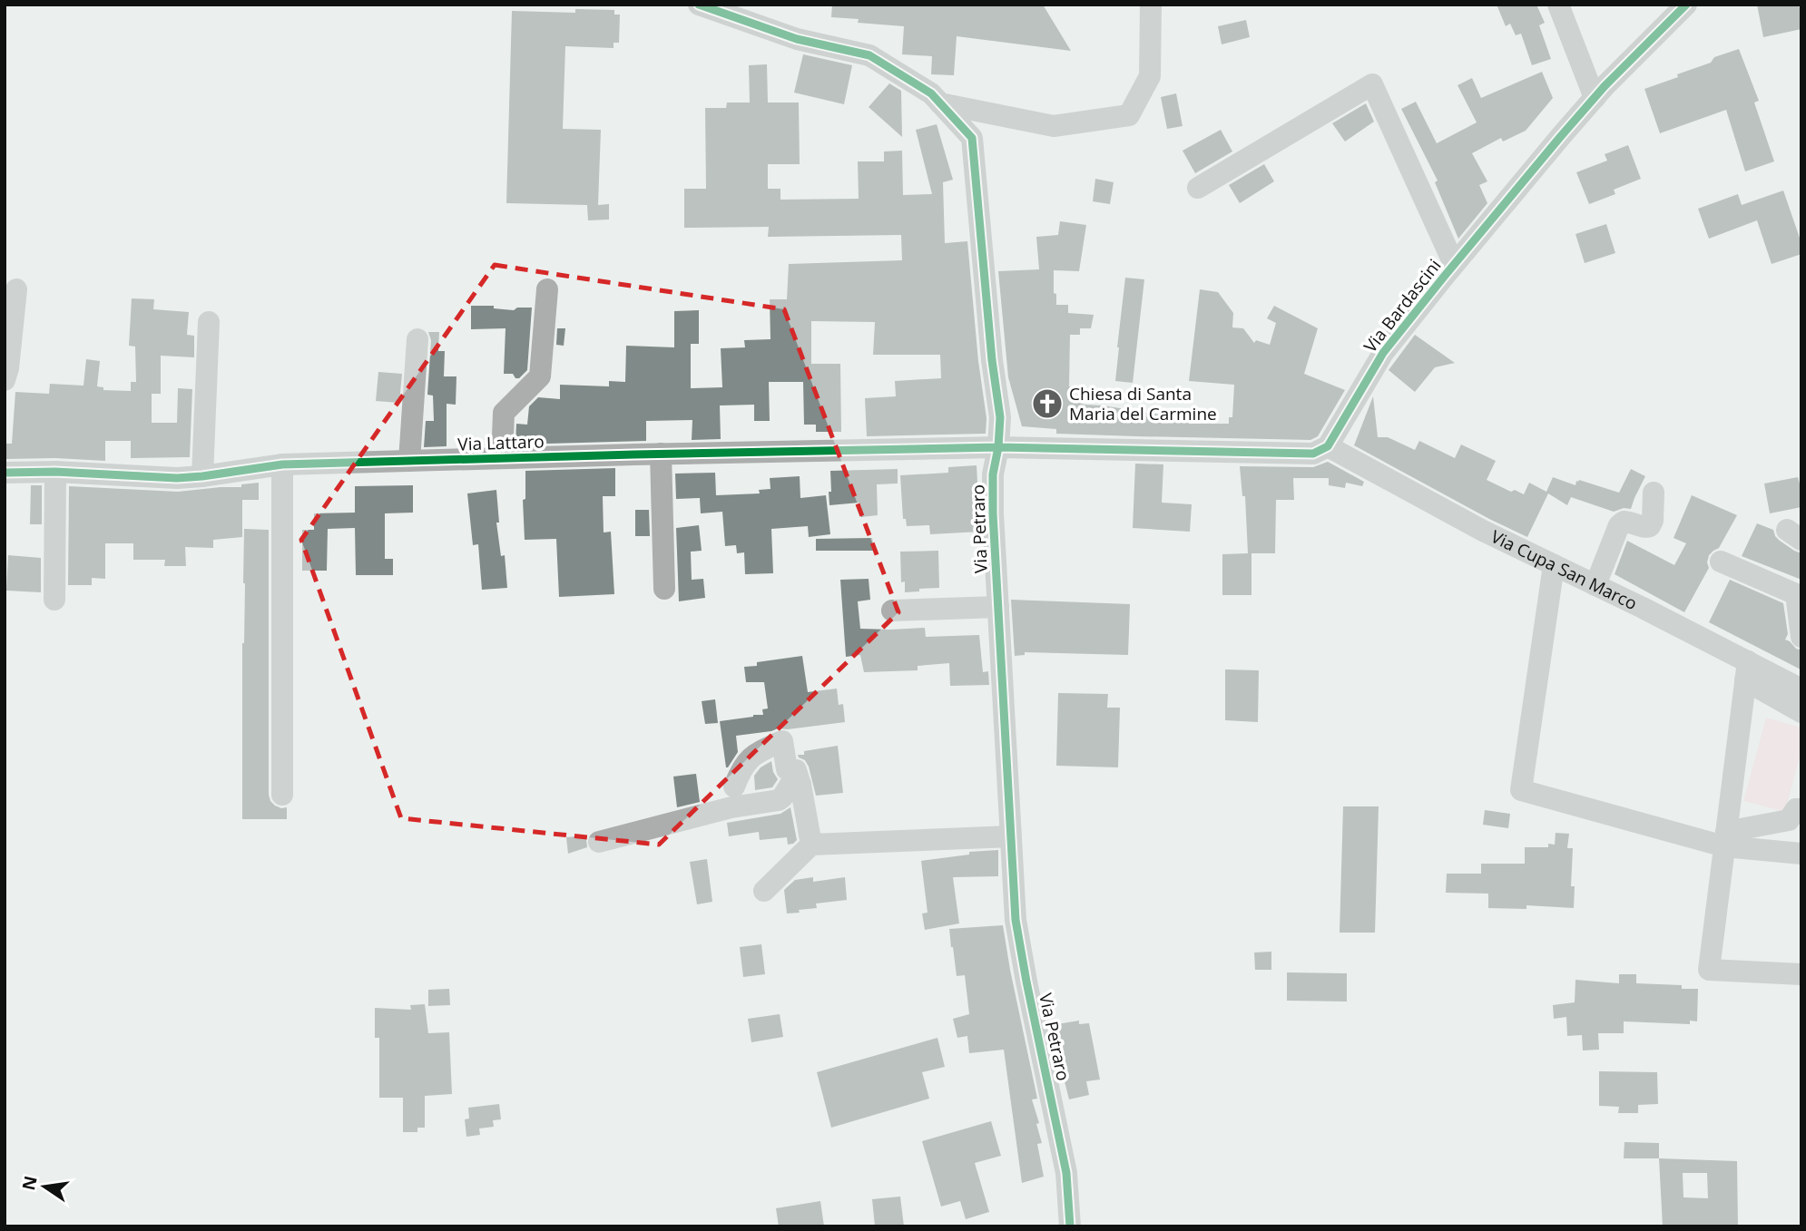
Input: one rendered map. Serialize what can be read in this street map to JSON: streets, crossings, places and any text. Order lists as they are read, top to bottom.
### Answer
{
  "streets": {
    "street": [
      "Via Bardascini",
      "Via Lattaro",
      "Via Petraro",
      "Via Cupa San Marco"
    ]
  },
  "crossings": [
    ["Via Bardascini", "Via Cupa San Marco"],
    ["Via Lattaro", "Via Petraro"]
  ],
  "places": {
    "church": ["Chiesa di Santa Maria del Carmine"]
  },
  "north": "left"
}
